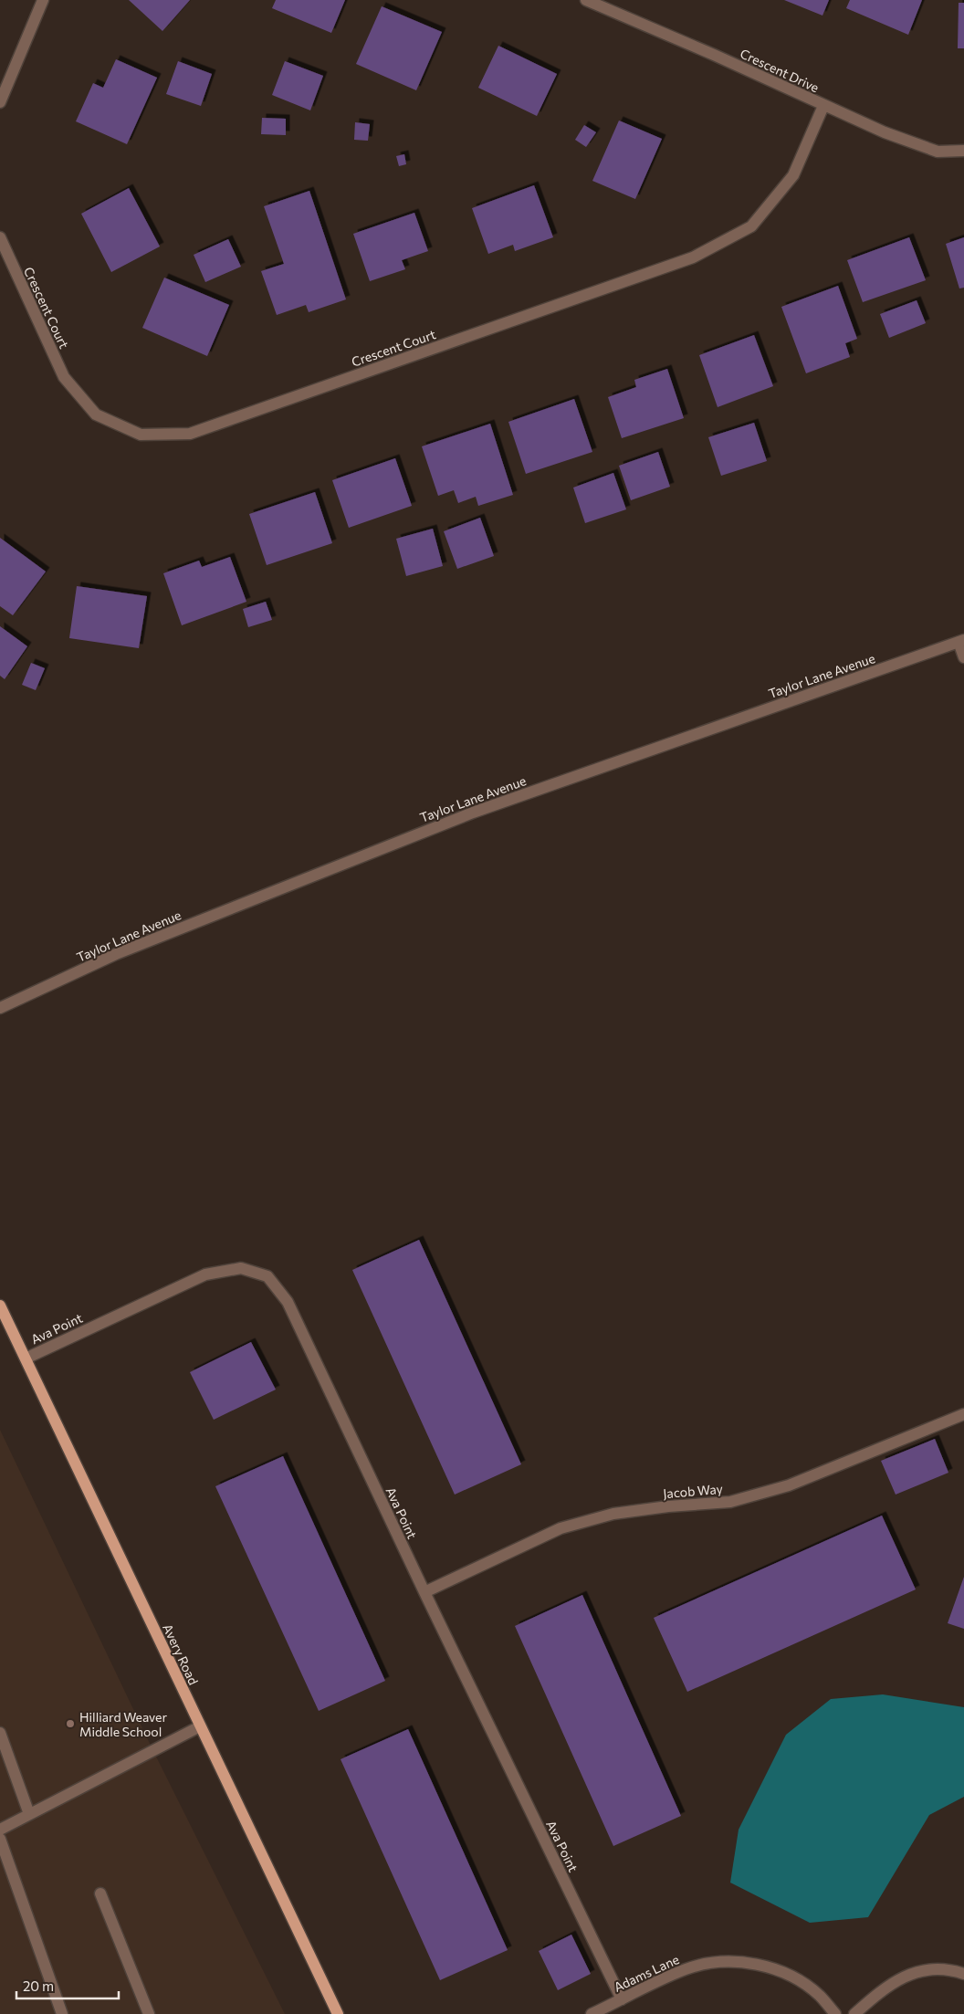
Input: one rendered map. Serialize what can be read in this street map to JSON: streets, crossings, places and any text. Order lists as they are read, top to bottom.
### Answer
{
  "streets": {
    "main road": ["Avery Road"],
    "street": [
      "Crescent Drive",
      "Crescent Court",
      "Taylor Lane Avenue",
      "Ava Point",
      "Jacob Way",
      "Adams Lane"
    ]
  },
  "crossings": [
    ["Crescent Drive", "Crescent Court"],
    ["Ava Point", "Jacob Way"],
    ["Ava Point", "Avery Road"],
    ["Ava Point", "Adams Lane"]
  ],
  "places": ["Hilliard Weaver Middle School"],
  "scale_bar": "20 m"
}
